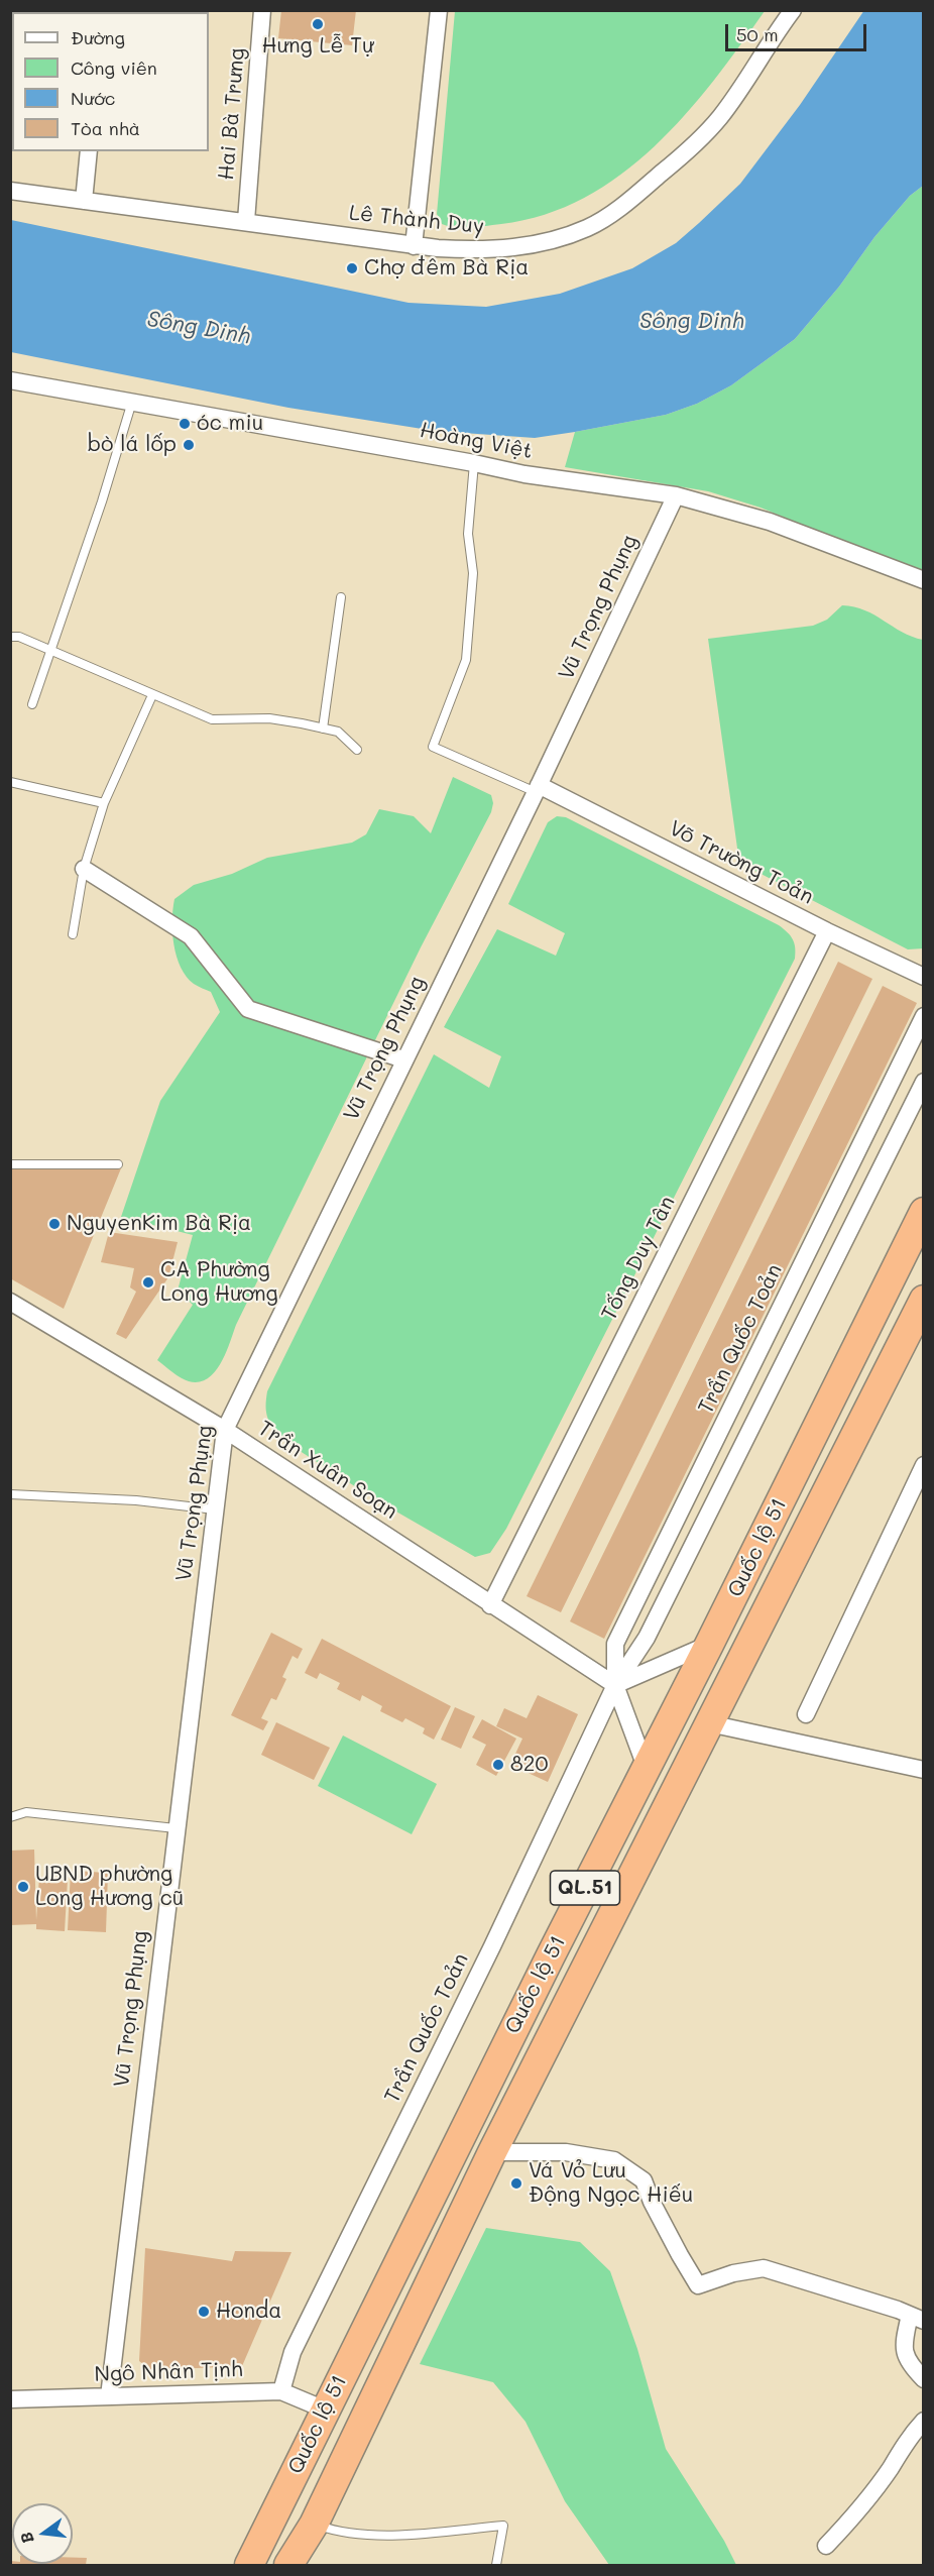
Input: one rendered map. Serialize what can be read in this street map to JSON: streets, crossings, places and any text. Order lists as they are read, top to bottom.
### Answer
{
  "streets": {
    "highway": ["Quốc lộ 51", "QL.51"],
    "street": [
      "Hai Bà Trưng",
      "Lê Thành Duy",
      "Hoàng Việt",
      "Vũ Trọng Phụng",
      "Võ Trường Toản",
      "Tống Duy Tân",
      "Trần Quốc Toản",
      "Trần Xuân Soạn",
      "Ngô Nhân Tịnh"
    ]
  },
  "crossings": [
    ["Hai Bà Trưng", "Lê Thành Duy"],
    ["Hoàng Việt", "Vũ Trọng Phụng"],
    ["Vũ Trọng Phụng", "Võ Trường Toản"],
    ["Vũ Trọng Phụng", "Trần Xuân Soạn"],
    ["Vũ Trọng Phụng", "Ngô Nhân Tịnh"],
    ["Võ Trường Toản", "Tống Duy Tân"],
    ["Tống Duy Tân", "Trần Xuân Soạn"],
    ["Trần Quốc Toản", "Trần Xuân Soạn"],
    ["Trần Quốc Toản", "Ngô Nhân Tịnh"],
    ["Quốc lộ 51", "Ngô Nhân Tịnh"]
  ],
  "water": ["Sông Dinh"],
  "places": [
    "Hưng Lễ Tự",
    "Chợ đêm Bà Rịa",
    "óc miu",
    "bò lá lốp",
    "NguyenKim Bà Rịa",
    "CA Phường Long Hương",
    "820",
    "UBND phường Long Hương cũ",
    "Vá Vỏ Lưu Động Ngọc Hiếu",
    "Honda"
  ],
  "legend": [
    "Đường",
    "Công viên",
    "Nước",
    "Tòa nhà"
  ],
  "scale_bar": "50 m",
  "north": "left"
}
